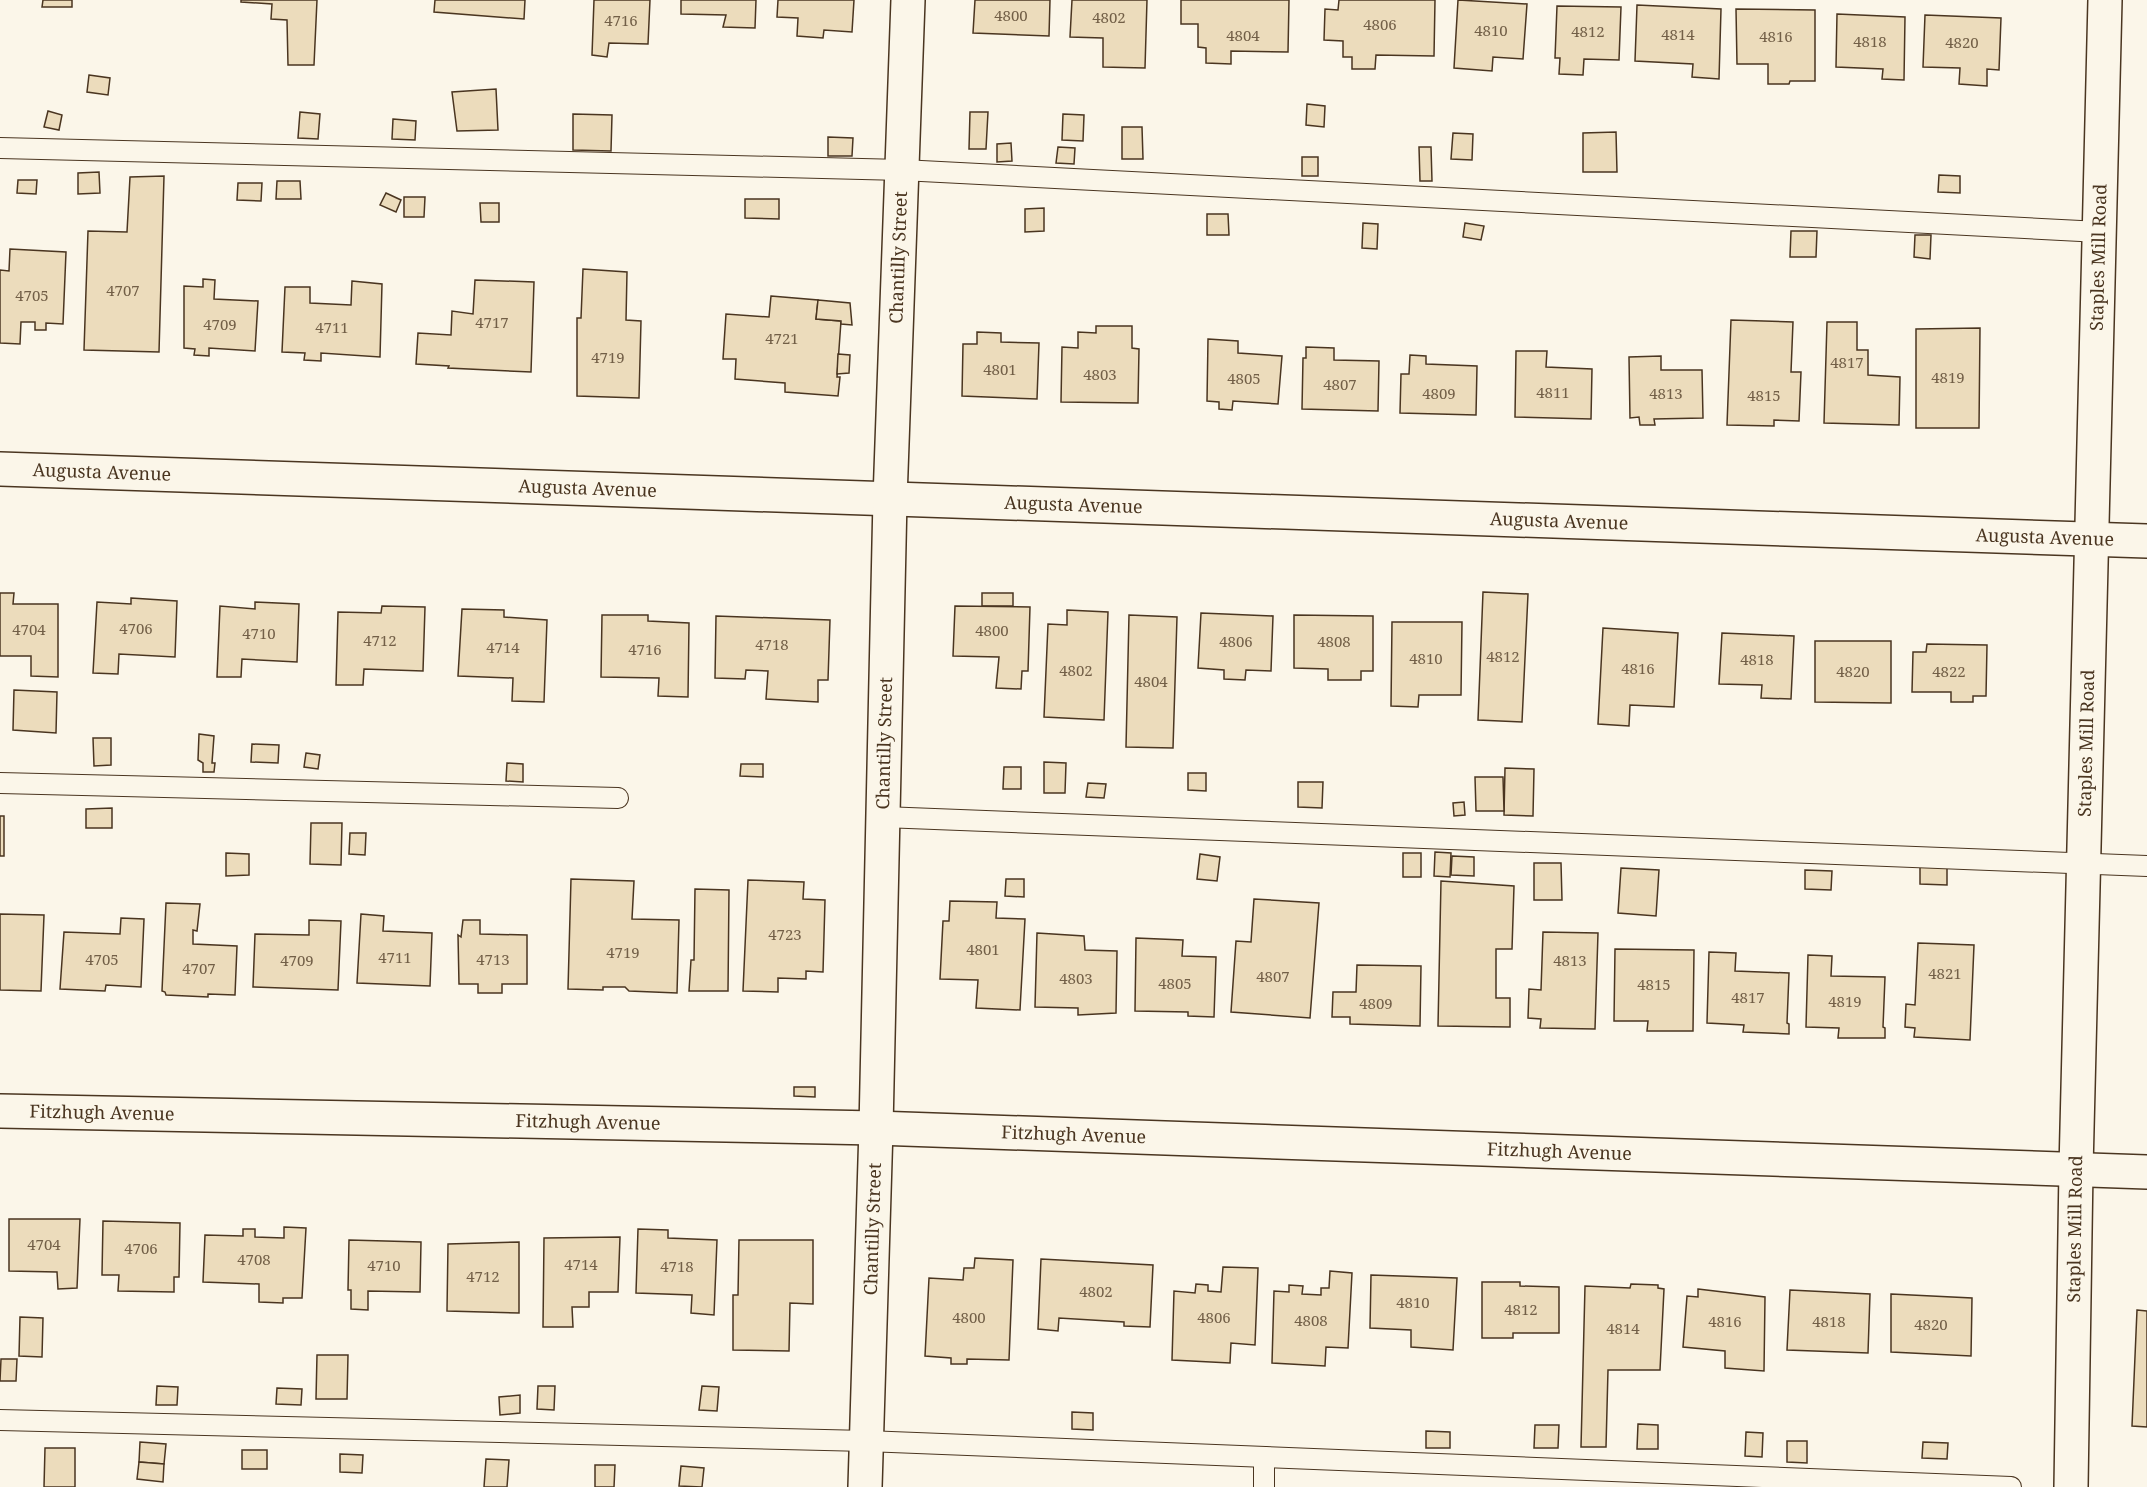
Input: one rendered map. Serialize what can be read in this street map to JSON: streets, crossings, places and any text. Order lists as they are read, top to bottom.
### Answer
{
  "streets": {
    "street": [
      "Chantilly Street",
      "Staples Mill Road",
      "Augusta Avenue",
      "Fitzhugh Avenue"
    ]
  },
  "crossings": [
    ["Chantilly Street", "Augusta Avenue"],
    ["Chantilly Street", "Fitzhugh Avenue"],
    ["Staples Mill Road", "Augusta Avenue"],
    ["Staples Mill Road", "Fitzhugh Avenue"]
  ],
  "house_numbers": [
    "4800",
    "4802",
    "4716",
    "4806",
    "4810",
    "4812",
    "4814",
    "4804",
    "4816",
    "4818",
    "4820",
    "4707",
    "4705",
    "4717",
    "4709",
    "4711",
    "4721",
    "4719",
    "4817",
    "4801",
    "4803",
    "4819",
    "4805",
    "4807",
    "4811",
    "4809",
    "4813",
    "4815",
    "4706",
    "4704",
    "4800",
    "4710",
    "4712",
    "4806",
    "4808",
    "4718",
    "4714",
    "4716",
    "4812",
    "4810",
    "4818",
    "4816",
    "4802",
    "4820",
    "4822",
    "4804",
    "4723",
    "4801",
    "4719",
    "4711",
    "4705",
    "4713",
    "4709",
    "4813",
    "4707",
    "4821",
    "4807",
    "4803",
    "4805",
    "4815",
    "4817",
    "4819",
    "4809",
    "4704",
    "4706",
    "4708",
    "4714",
    "4710",
    "4718",
    "4712",
    "4802",
    "4810",
    "4812",
    "4800",
    "4806",
    "4808",
    "4816",
    "4818",
    "4820",
    "4814"
  ]
}
